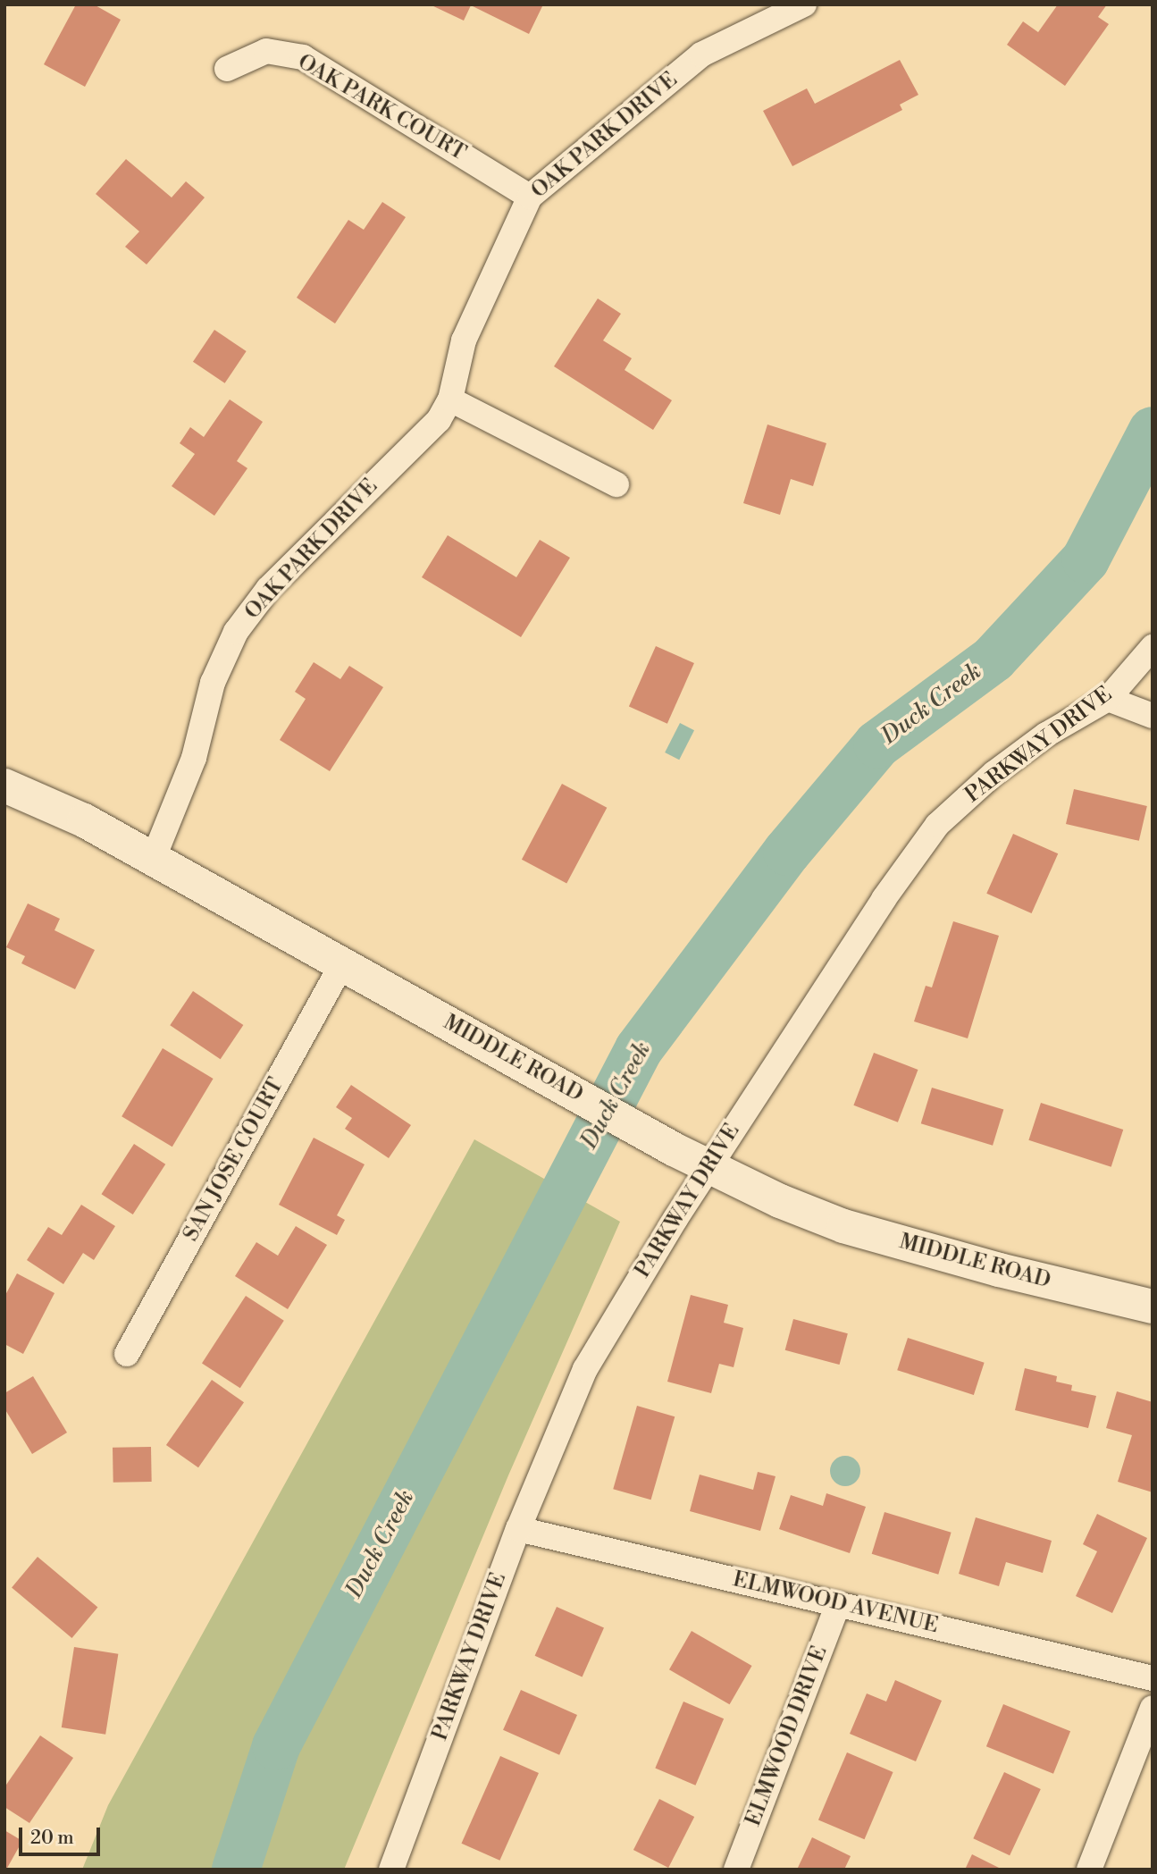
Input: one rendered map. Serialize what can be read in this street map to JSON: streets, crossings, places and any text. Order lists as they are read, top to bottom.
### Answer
{
  "streets": {
    "main road": ["MIDDLE ROAD"],
    "street": [
      "OAK PARK COURT",
      "OAK PARK DRIVE",
      "PARKWAY DRIVE",
      "SAN JOSE COURT",
      "ELMWOOD AVENUE",
      "ELMWOOD DRIVE"
    ]
  },
  "crossings": [
    ["OAK PARK COURT", "OAK PARK DRIVE"],
    ["OAK PARK DRIVE", "MIDDLE ROAD"],
    ["PARKWAY DRIVE", "MIDDLE ROAD"],
    ["PARKWAY DRIVE", "ELMWOOD AVENUE"],
    ["MIDDLE ROAD", "SAN JOSE COURT"],
    ["ELMWOOD AVENUE", "ELMWOOD DRIVE"]
  ],
  "water": ["Duck Creek"],
  "scale_bar": "20 m"
}
